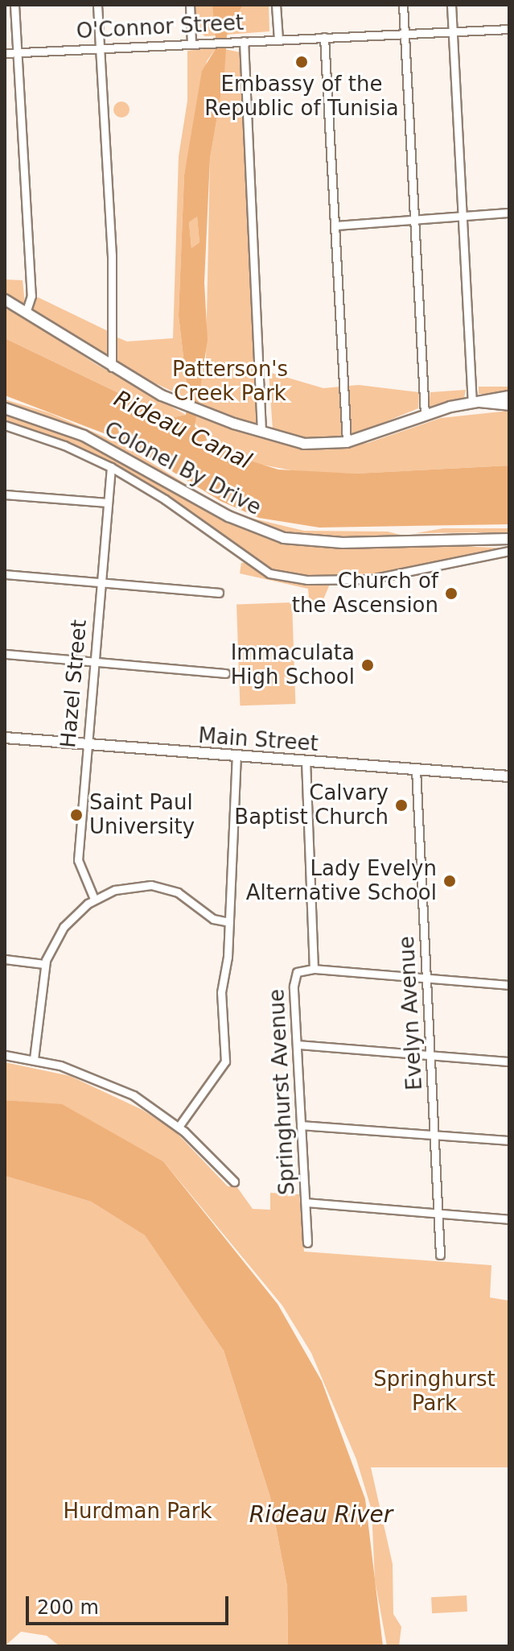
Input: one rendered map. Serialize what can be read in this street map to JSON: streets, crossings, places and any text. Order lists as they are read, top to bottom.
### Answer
{
  "streets": {
    "main road": ["Colonel By Drive", "Main Street"],
    "street": [
      "O'Connor Street",
      "Hazel Street",
      "Evelyn Avenue",
      "Springhurst Avenue"
    ]
  },
  "crossings": [
    ["Hazel Street", "Main Street"],
    ["Main Street", "Evelyn Avenue"],
    ["Main Street", "Springhurst Avenue"]
  ],
  "water": ["Rideau Canal", "Rideau River"],
  "parks": ["Patterson's Creek Park", "Springhurst Park", "Hurdman Park"],
  "places": [
    "Embassy of the Republic of Tunisia",
    "Church of the Ascension",
    "Immaculata High School",
    "Calvary Baptist Church",
    "Saint Paul University",
    "Lady Evelyn Alternative School"
  ],
  "scale_bar": "200 m"
}
